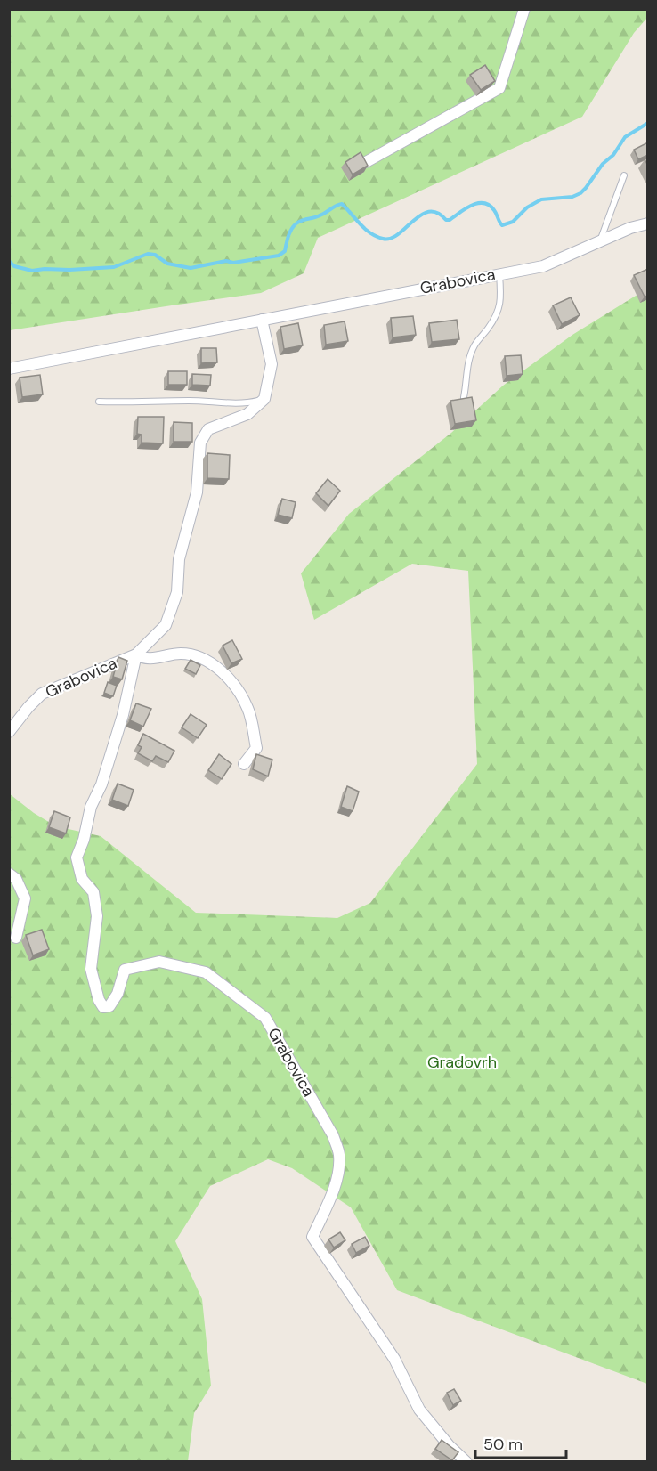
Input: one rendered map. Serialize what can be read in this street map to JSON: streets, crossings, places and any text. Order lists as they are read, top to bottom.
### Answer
{
  "streets": {
    "street": ["Grabovica"]
  },
  "parks": ["Gradovrh"],
  "scale_bar": "50 m"
}
